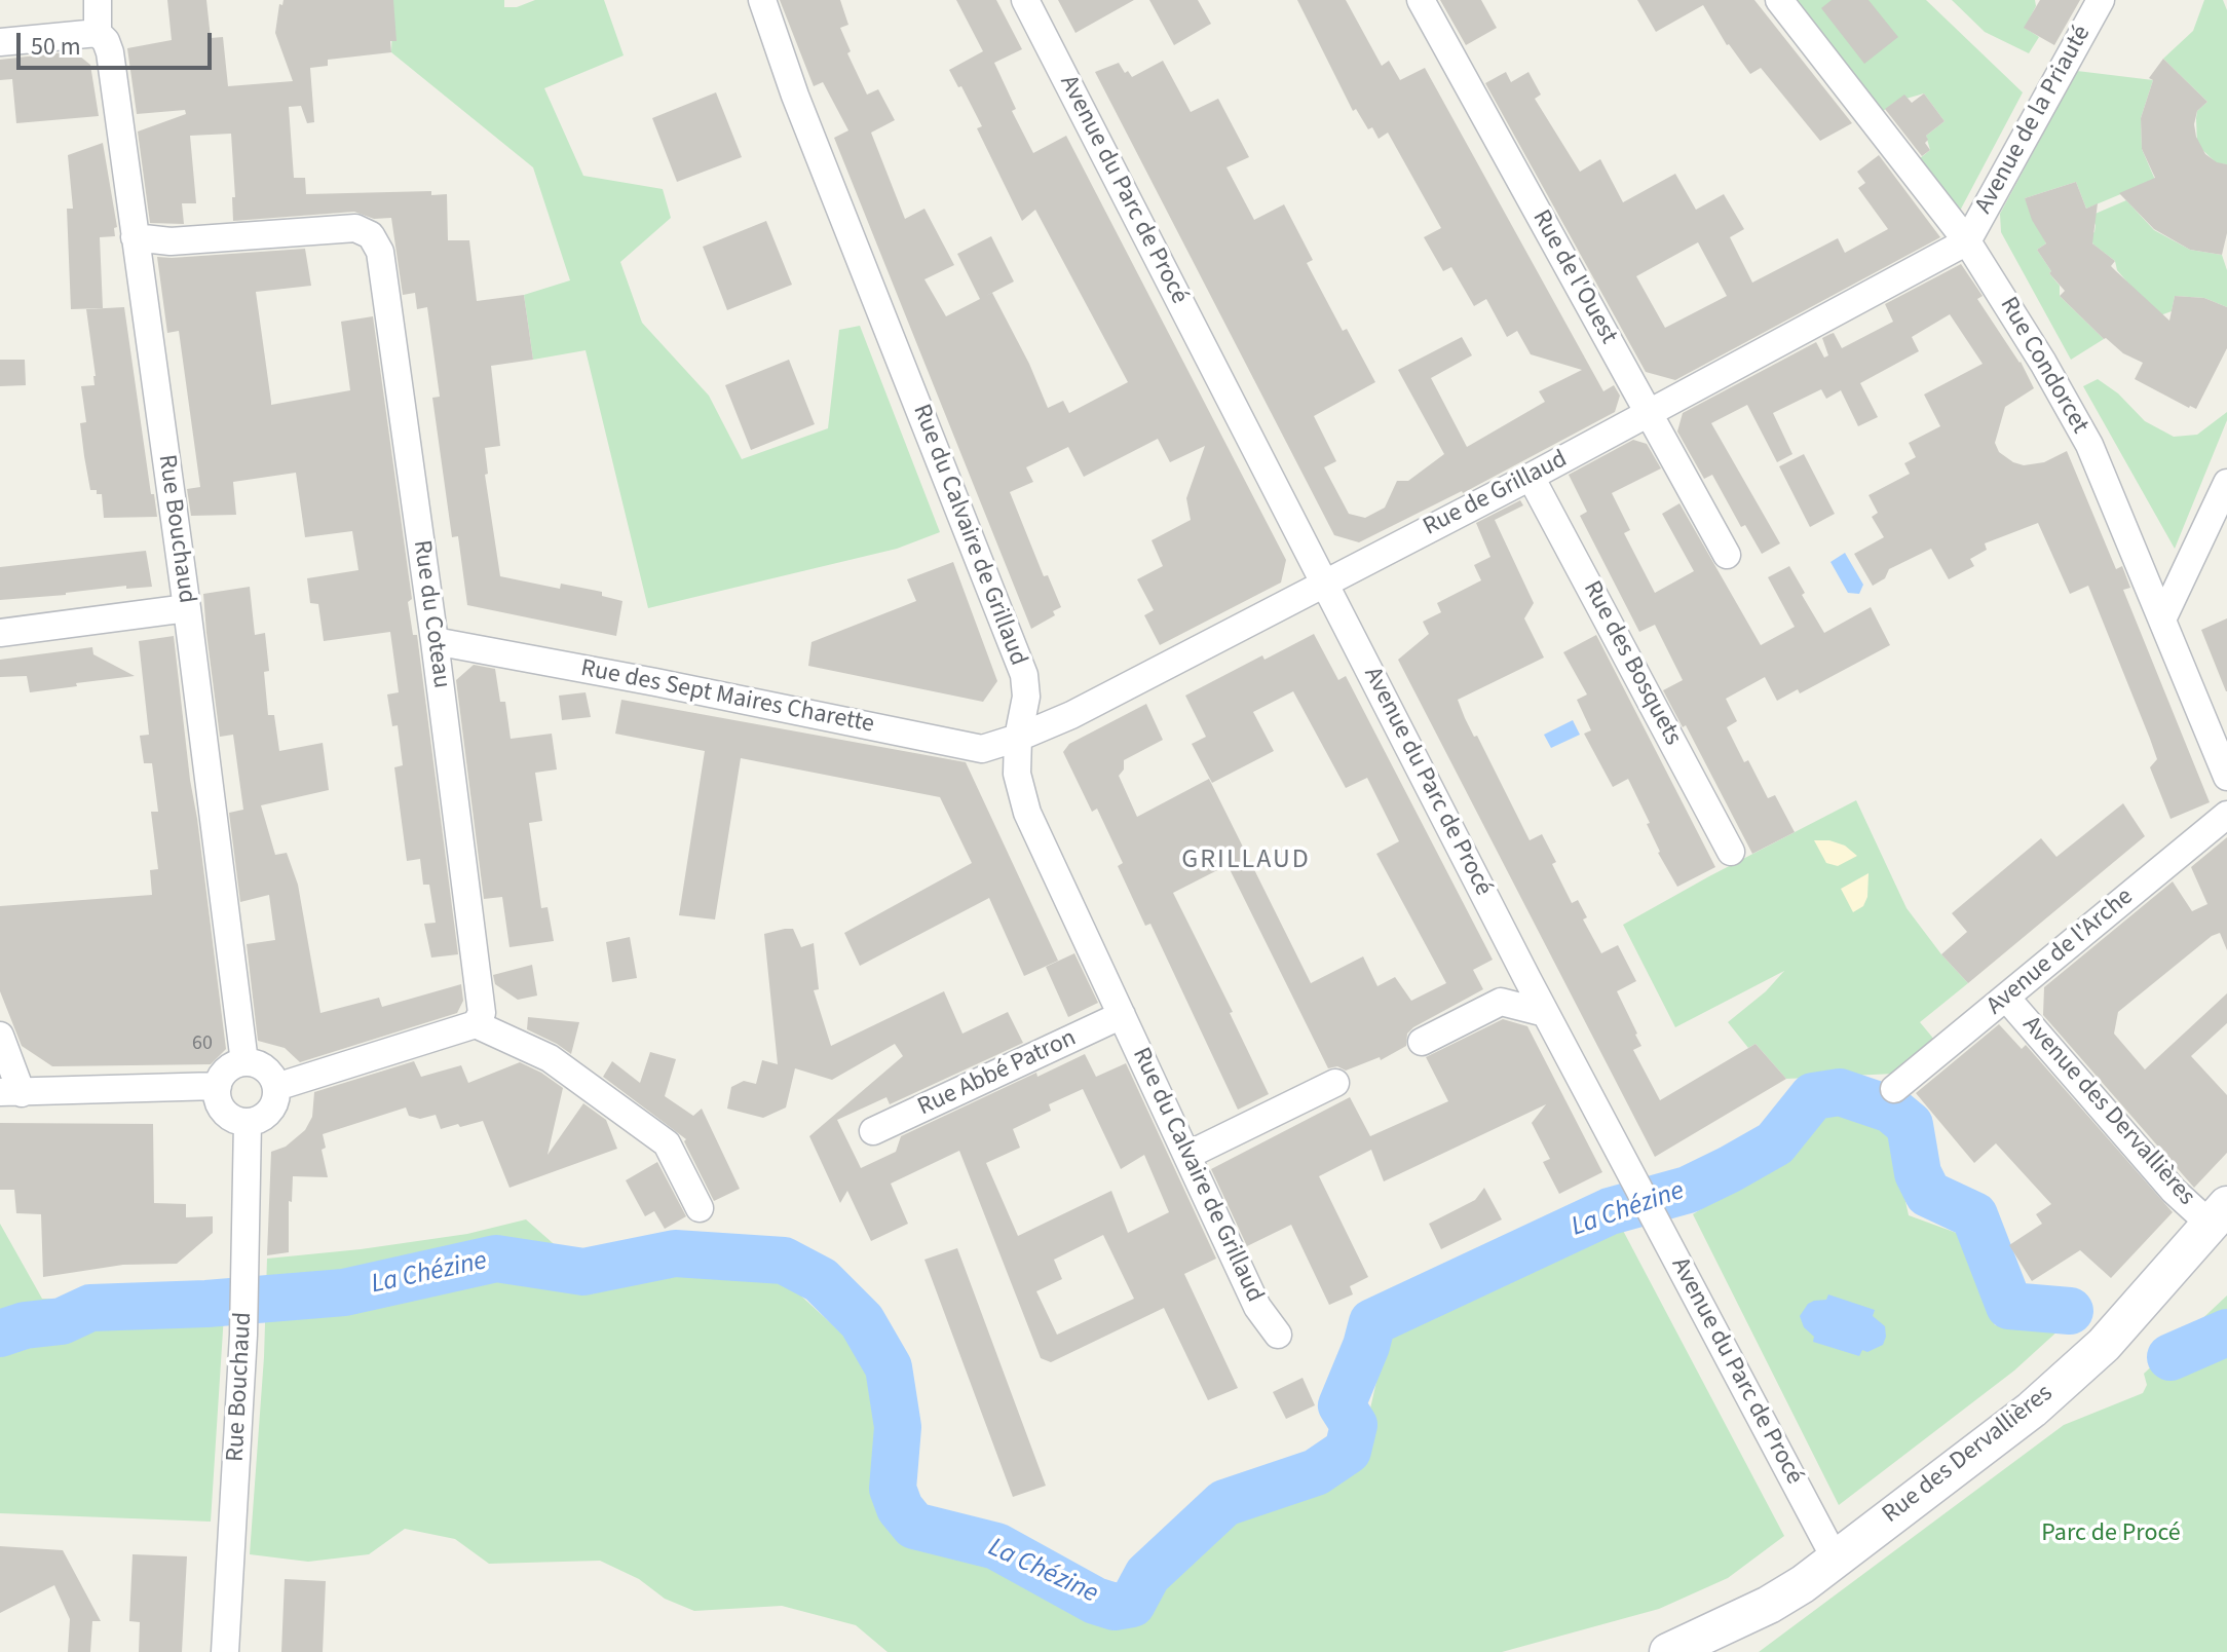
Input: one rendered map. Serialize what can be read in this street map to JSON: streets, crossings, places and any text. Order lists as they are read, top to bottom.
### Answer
{
  "streets": {
    "main road": ["Rue des Dervallières"],
    "street": [
      "Avenue de la Priauté",
      "Avenue du Parc de Procé",
      "Rue de l'Ouest",
      "Rue Condorcet",
      "Rue de Grillaud",
      "Rue Bouchaud",
      "Rue du Calvaire de Grillaud",
      "Rue du Coteau",
      "Rue des Bosquets",
      "Rue des Sept Maires Charette",
      "Avenue de l'Arche",
      "Rue Abbé Patron",
      "Avenue des Dervallières"
    ]
  },
  "crossings": [
    ["Avenue de la Priauté", "Rue Condorcet"],
    ["Avenue de la Priauté", "Rue de Grillaud"],
    ["Avenue du Parc de Procé", "Rue de Grillaud"],
    ["Avenue du Parc de Procé", "Rue des Dervallières"],
    ["Rue de l'Ouest", "Rue de Grillaud"],
    ["Rue Condorcet", "Rue de Grillaud"],
    ["Rue de Grillaud", "Rue du Calvaire de Grillaud"],
    ["Rue de Grillaud", "Rue des Bosquets"],
    ["Rue de Grillaud", "Rue des Sept Maires Charette"],
    ["Rue Bouchaud", "Rue du Coteau"],
    ["Rue du Calvaire de Grillaud", "Rue des Sept Maires Charette"],
    ["Rue du Calvaire de Grillaud", "Rue Abbé Patron"],
    ["Rue du Coteau", "Rue des Sept Maires Charette"],
    ["Avenue de l'Arche", "Avenue des Dervallières"],
    ["Avenue des Dervallières", "Rue des Dervallières"]
  ],
  "districts": ["GRILLAUD"],
  "water": ["La Chézine"],
  "parks": ["Parc de Procé"],
  "house_numbers": ["60"],
  "scale_bar": "50 m"
}
